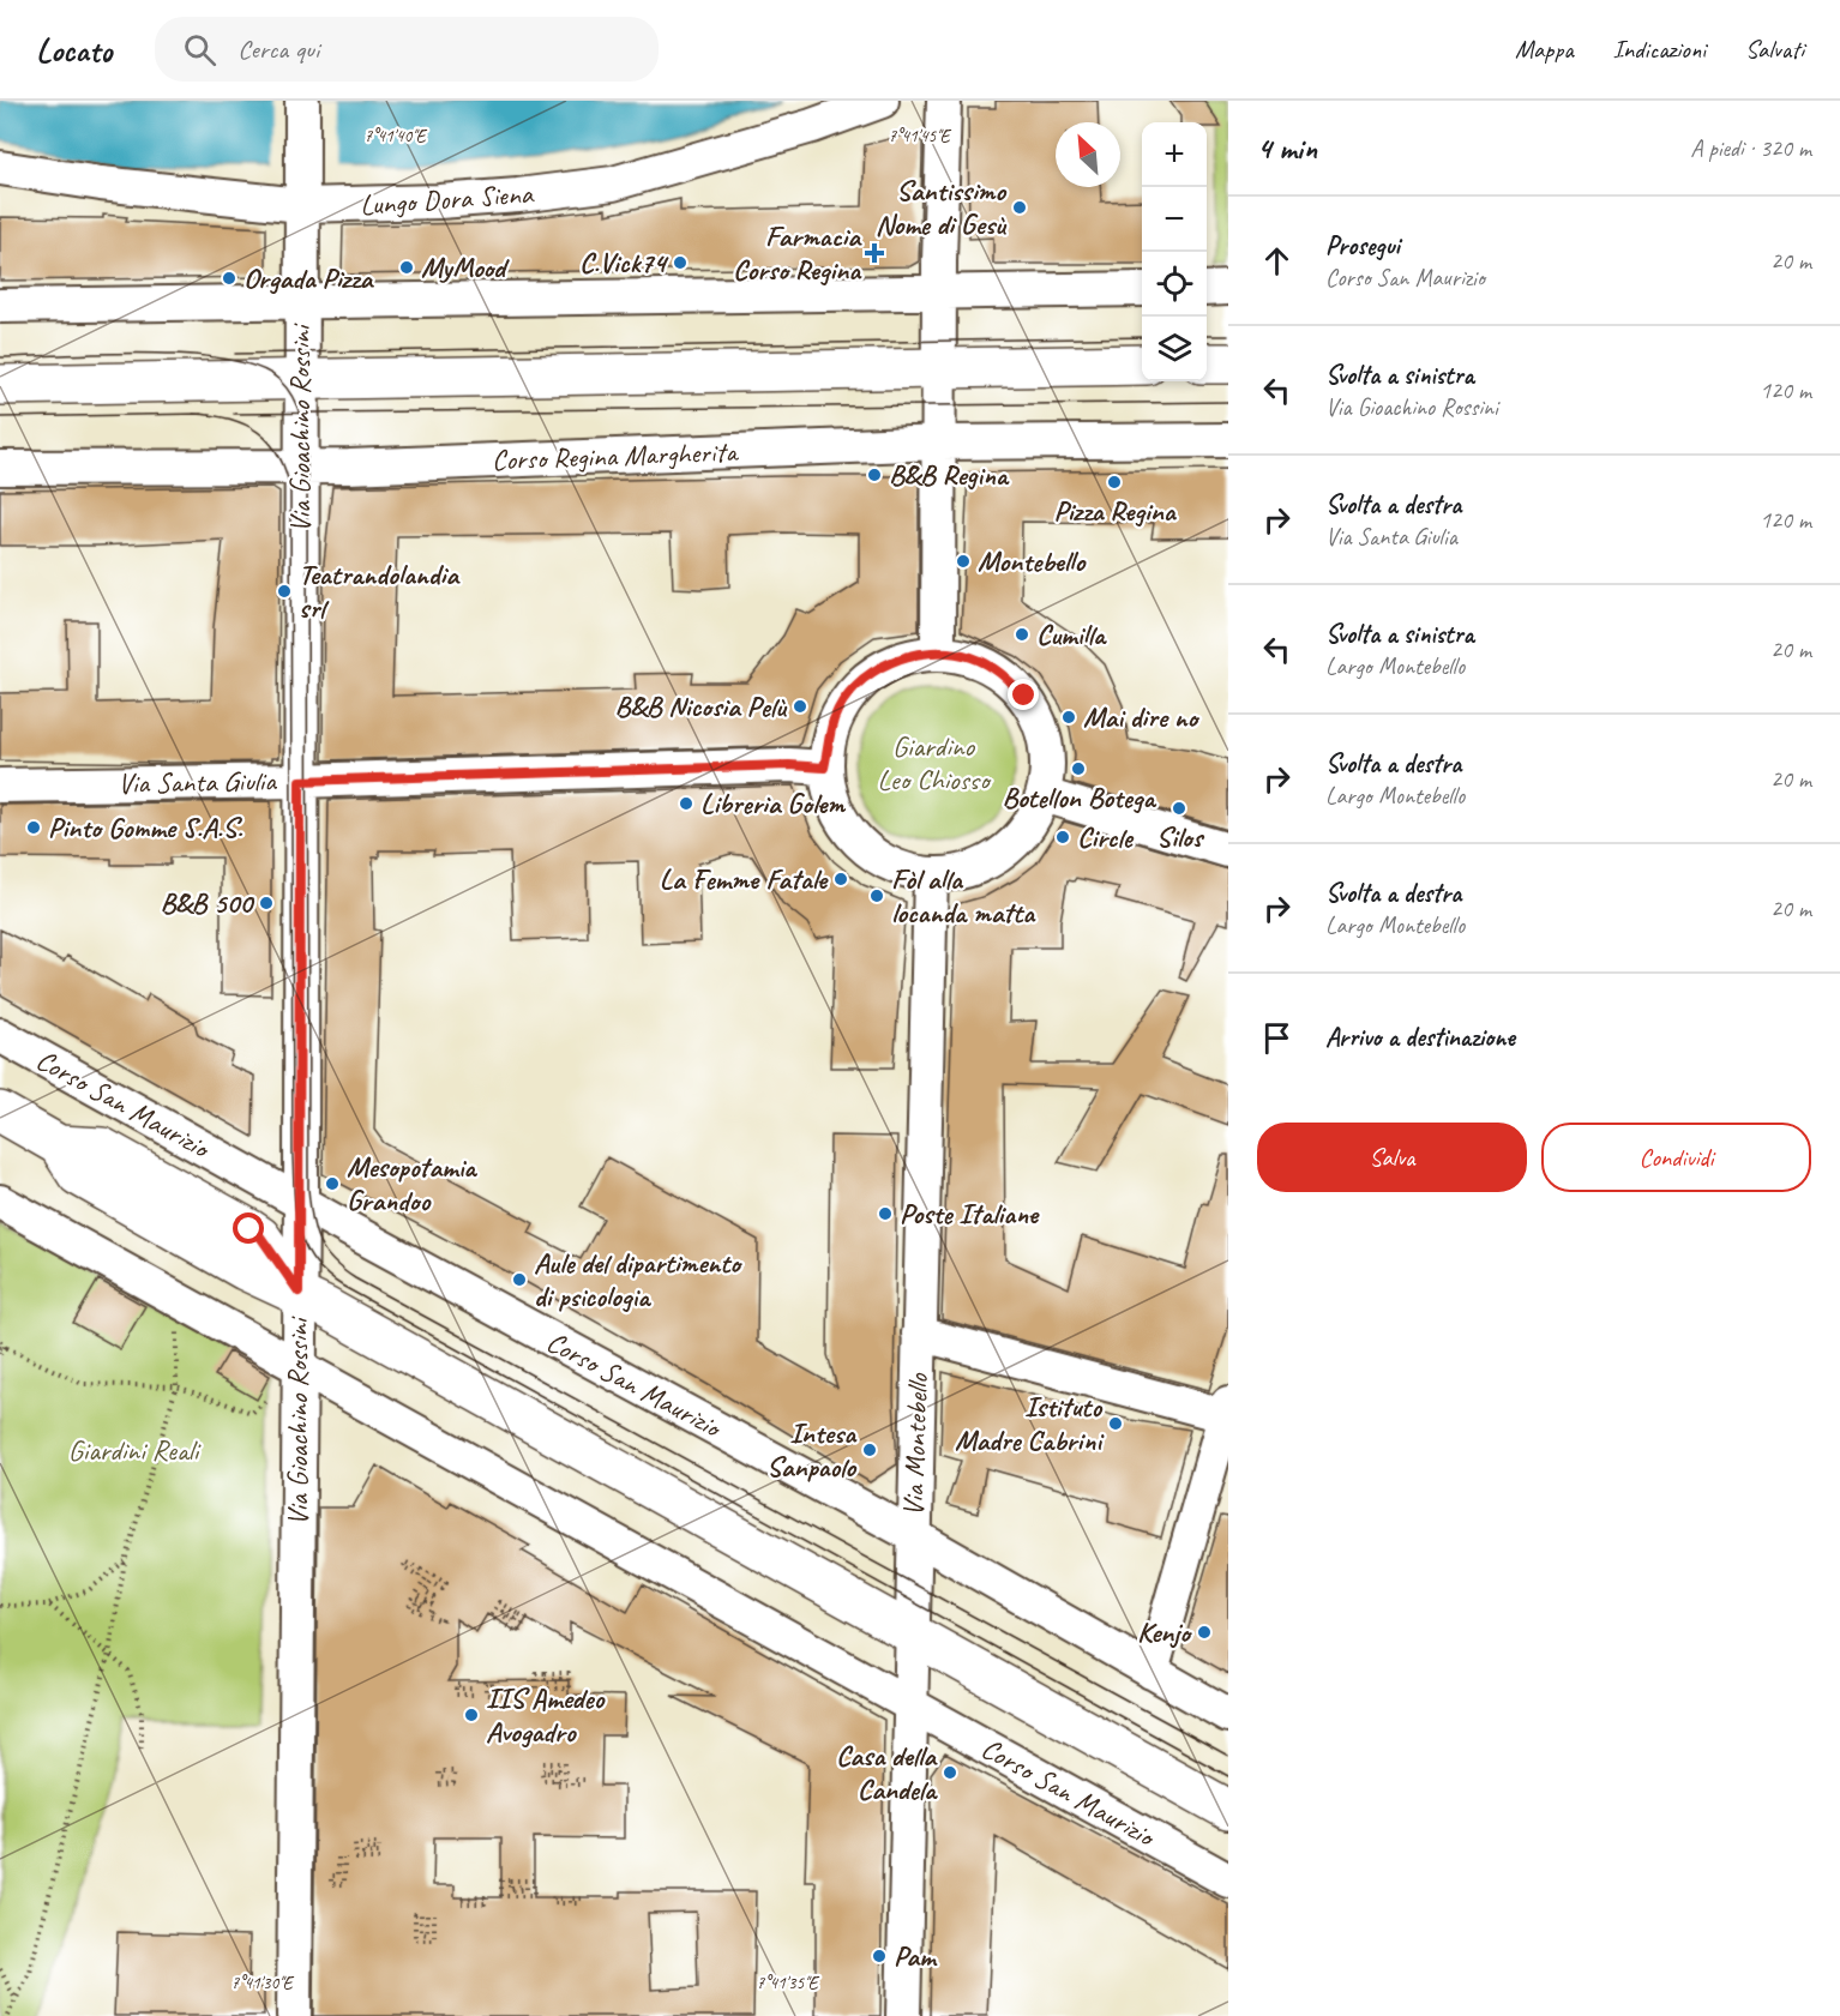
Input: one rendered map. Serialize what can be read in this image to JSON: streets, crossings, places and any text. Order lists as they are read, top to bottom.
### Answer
{
  "streets": {
    "street": [
      "Lungo Dora Siena",
      "Via Gioachino Rossini",
      "Corso Regina Margherita",
      "Via Santa Giulia",
      "Corso San Maurizio",
      "Via Montebello"
    ]
  },
  "crossings": [
    ["Lungo Dora Siena", "Via Gioachino Rossini"],
    ["Via Gioachino Rossini", "Corso Regina Margherita"],
    ["Via Gioachino Rossini", "Via Santa Giulia"],
    ["Via Gioachino Rossini", "Corso San Maurizio"],
    ["Via Santa Giulia", "Via Montebello"],
    ["Corso San Maurizio", "Via Montebello"]
  ],
  "parks": ["Giardino Leo Chiosso", "Giardini Reali"],
  "places": {
    "other": [
      "Santissimo Nome di Gesù",
      "C.Vick74",
      "MyMood",
      "Orgada Pizza",
      "B&B Regina",
      "Pizza Regina",
      "Montebello",
      "Teatrandolandia srl",
      "Cumilla",
      "B&B Nicosia Pelù",
      "Mai dire no",
      "Botellon Botega",
      "Libreria Golem",
      "Silos",
      "Pinto Gomme S.A.S.",
      "Circle",
      "La Femme Fatale",
      "Fòl alla locanda matta",
      "B&B 500",
      "Mesopotamia Grandoo",
      "Poste Italiane",
      "Aule del dipartimento di psicologia",
      "Istituto Madre Cabrini",
      "Intesa Sanpaolo",
      "Kenjo",
      "IIS Amedeo Avogadro",
      "Casa della Candela",
      "Pam"
    ],
    "health": ["Farmacia Corso Regina"]
  },
  "north": "top left",
  "page": {
    "header": "Locato",
    "search": "Cerca qui",
    "nav": ["Mappa", "Indicazioni", "Salvati"],
    "heading": ["4 min", "A piedi · 320 m"],
    "map_buttons": ["+", "−"],
    "list": [
      ["Prosegui", "Corso San Maurizio", "20 m"],
      ["Svolta a sinistra", "Via Gioachino Rossini", "120 m"],
      ["Svolta a destra", "Via Santa Giulia", "120 m"],
      ["Svolta a sinistra", "Largo Montebello", "20 m"],
      ["Svolta a destra", "Largo Montebello", "20 m"],
      ["Svolta a destra", "Largo Montebello", "20 m"],
      "Arrivo a destinazione"
    ],
    "buttons": ["Salva", "Condividi"]
  },
  "coordinates": [
    "7°41'40\"E",
    "7°41'45\"E",
    "7°41'30\"E",
    "7°41'35\"E"
  ]
}
